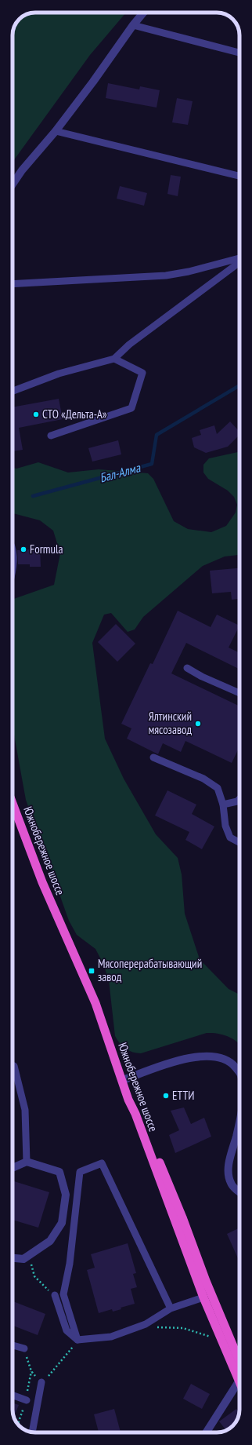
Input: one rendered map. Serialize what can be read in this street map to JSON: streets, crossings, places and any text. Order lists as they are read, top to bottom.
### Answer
{
  "streets": {
    "highway": ["Южнобережное шоссе"]
  },
  "water": ["Бал-Алма"],
  "places": {
    "other": [
      "СТО «Дельта-А»",
      "Formula",
      "Ялтинский мясозавод",
      "ЕТТИ"
    ],
    "transit": ["Мясоперерабатывающий завод"]
  }
}
